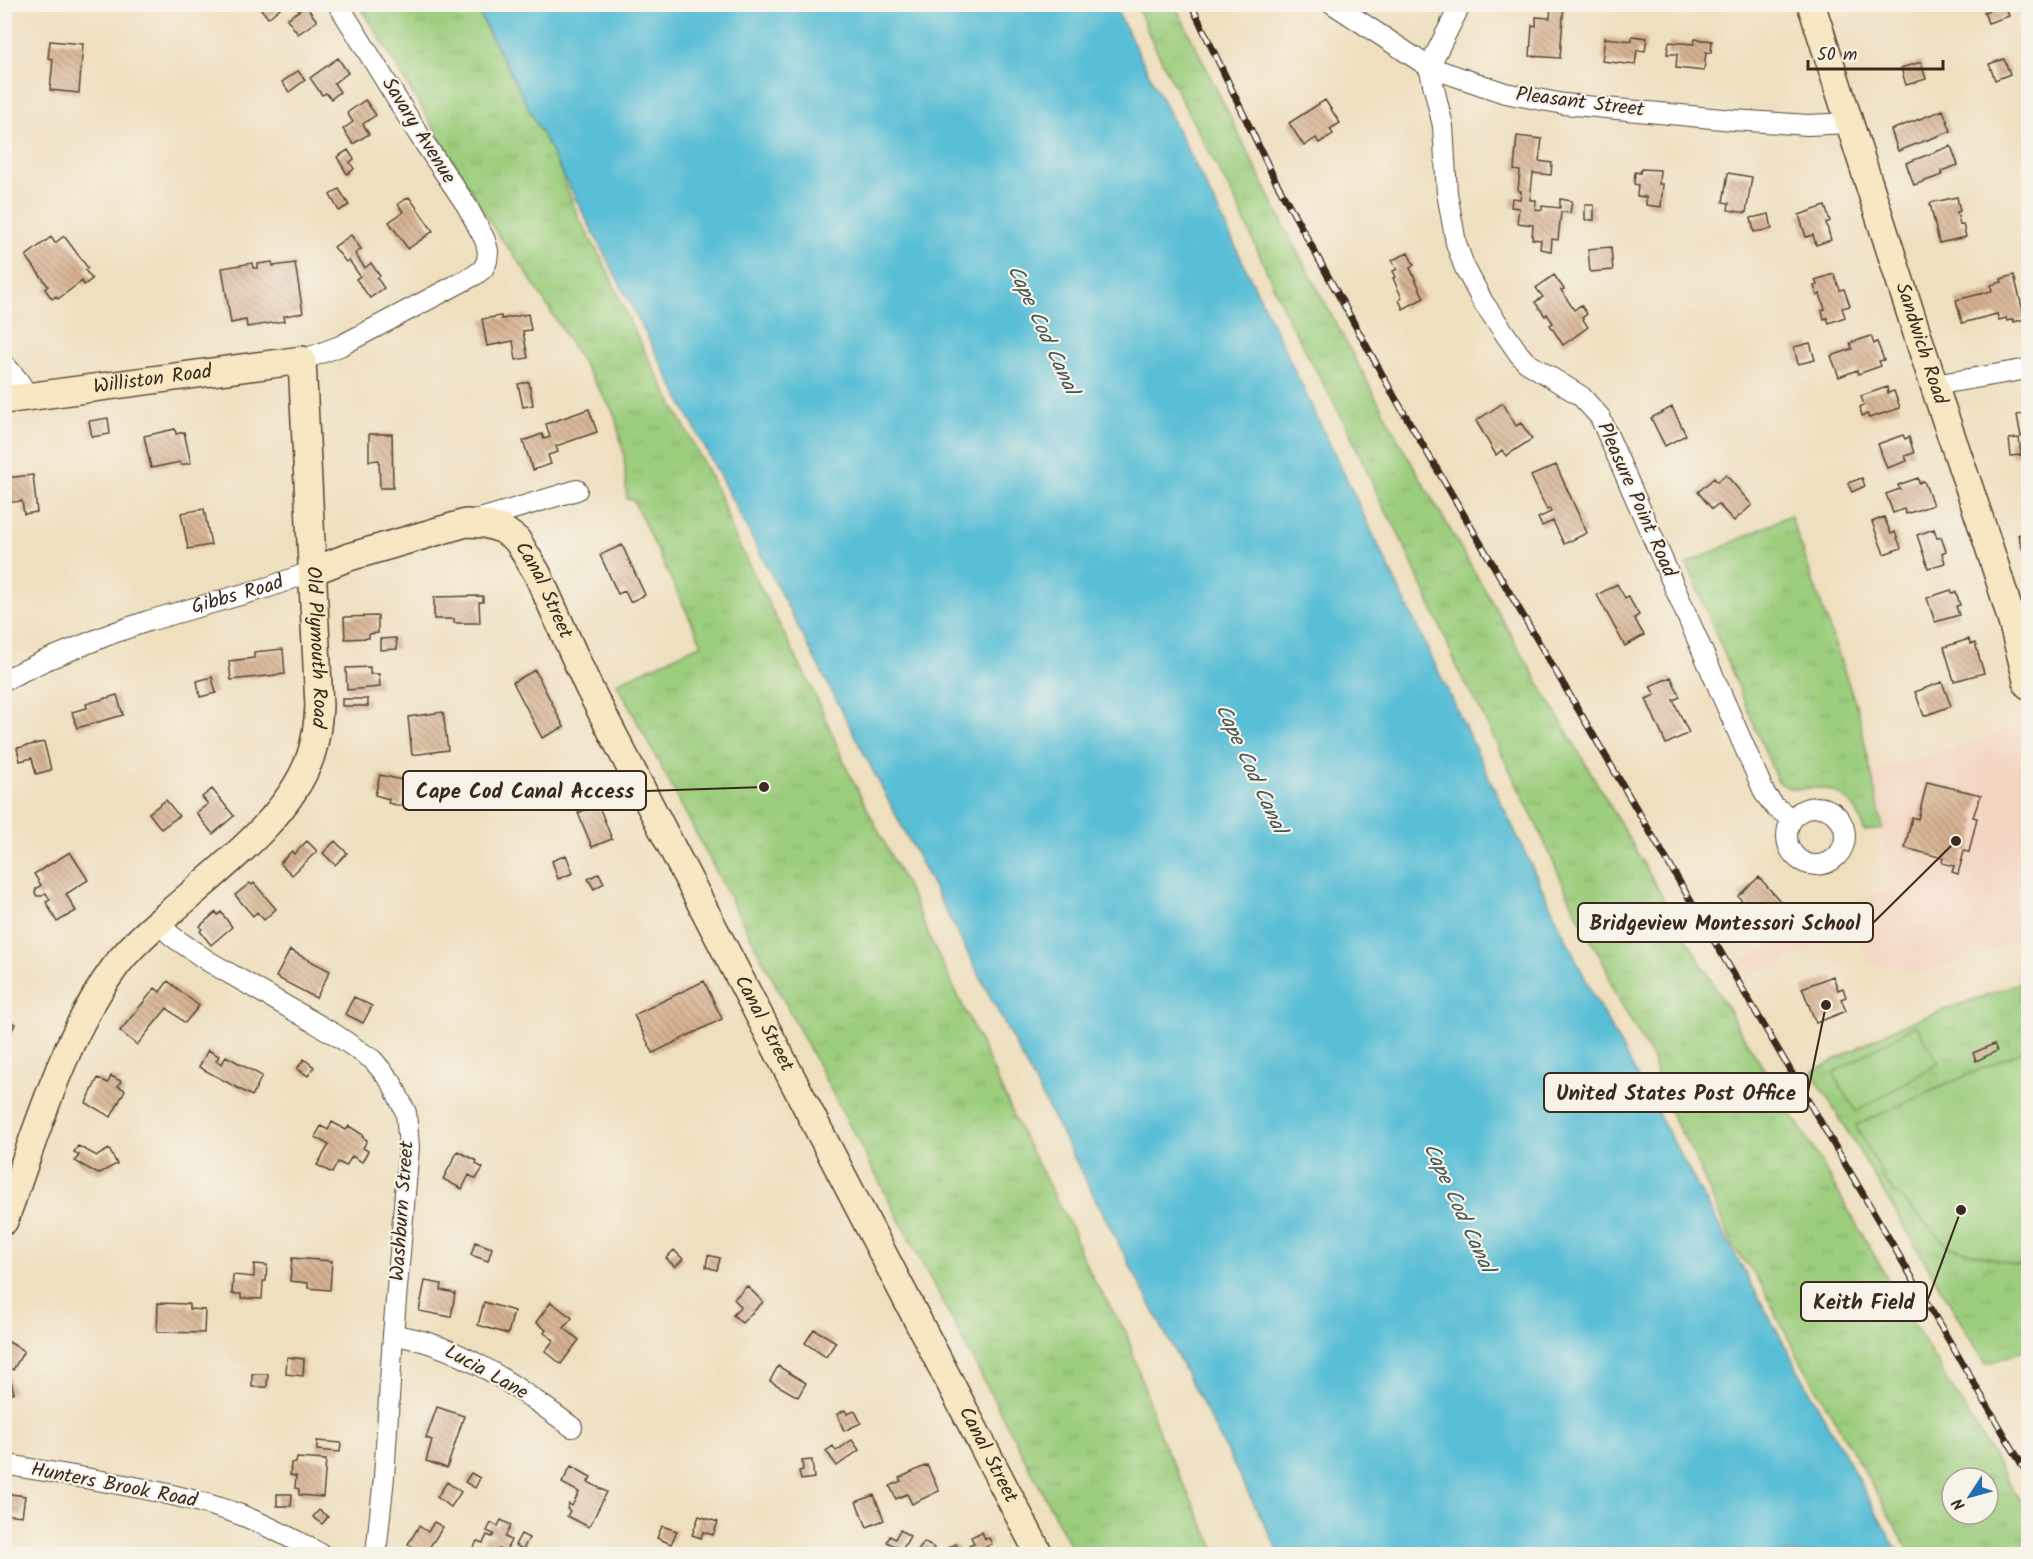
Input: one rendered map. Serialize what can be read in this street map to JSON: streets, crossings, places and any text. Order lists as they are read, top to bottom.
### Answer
{
  "streets": {
    "street": [
      "Pleasant Street",
      "Savary Avenue",
      "Sandwich Road",
      "Williston Road",
      "Pleasure Point Road",
      "Canal Street",
      "Gibbs Road",
      "Old Plymouth Road",
      "Washburn Street",
      "Lucia Lane",
      "Hunters Brook Road"
    ]
  },
  "crossings": [
    ["Pleasant Street", "Sandwich Road"],
    ["Pleasant Street", "Pleasure Point Road"],
    ["Savary Avenue", "Williston Road"],
    ["Savary Avenue", "Old Plymouth Road"],
    ["Williston Road", "Old Plymouth Road"],
    ["Canal Street", "Gibbs Road"],
    ["Gibbs Road", "Old Plymouth Road"],
    ["Old Plymouth Road", "Washburn Street"],
    ["Washburn Street", "Lucia Lane"]
  ],
  "water": ["Cape Cod Canal"],
  "places": [
    "Cape Cod Canal Access",
    "Bridgeview Montessori School",
    "United States Post Office",
    "Keith Field"
  ],
  "scale_bar": "50 m",
  "north": "bottom left"
}
